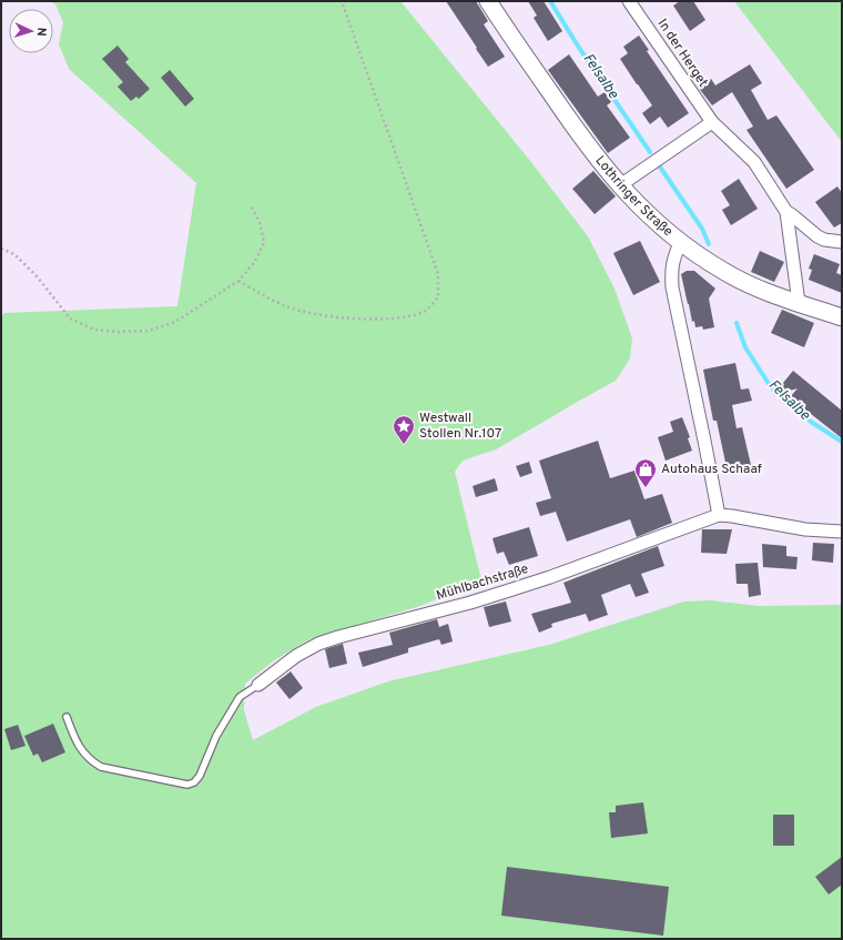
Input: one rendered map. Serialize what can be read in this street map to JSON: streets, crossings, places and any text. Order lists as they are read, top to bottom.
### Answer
{
  "streets": {
    "main road": ["Lothringer Straße"],
    "street": ["In der Herget", "Mühlbachstraße"]
  },
  "crossings": [
    ["In der Herget", "Lothringer Straße"]
  ],
  "water": ["Felsalbe"],
  "places": {
    "place": ["Westwall Stollen Nr.107"],
    "shop": ["Autohaus Schaaf"]
  },
  "north": "right"
}
